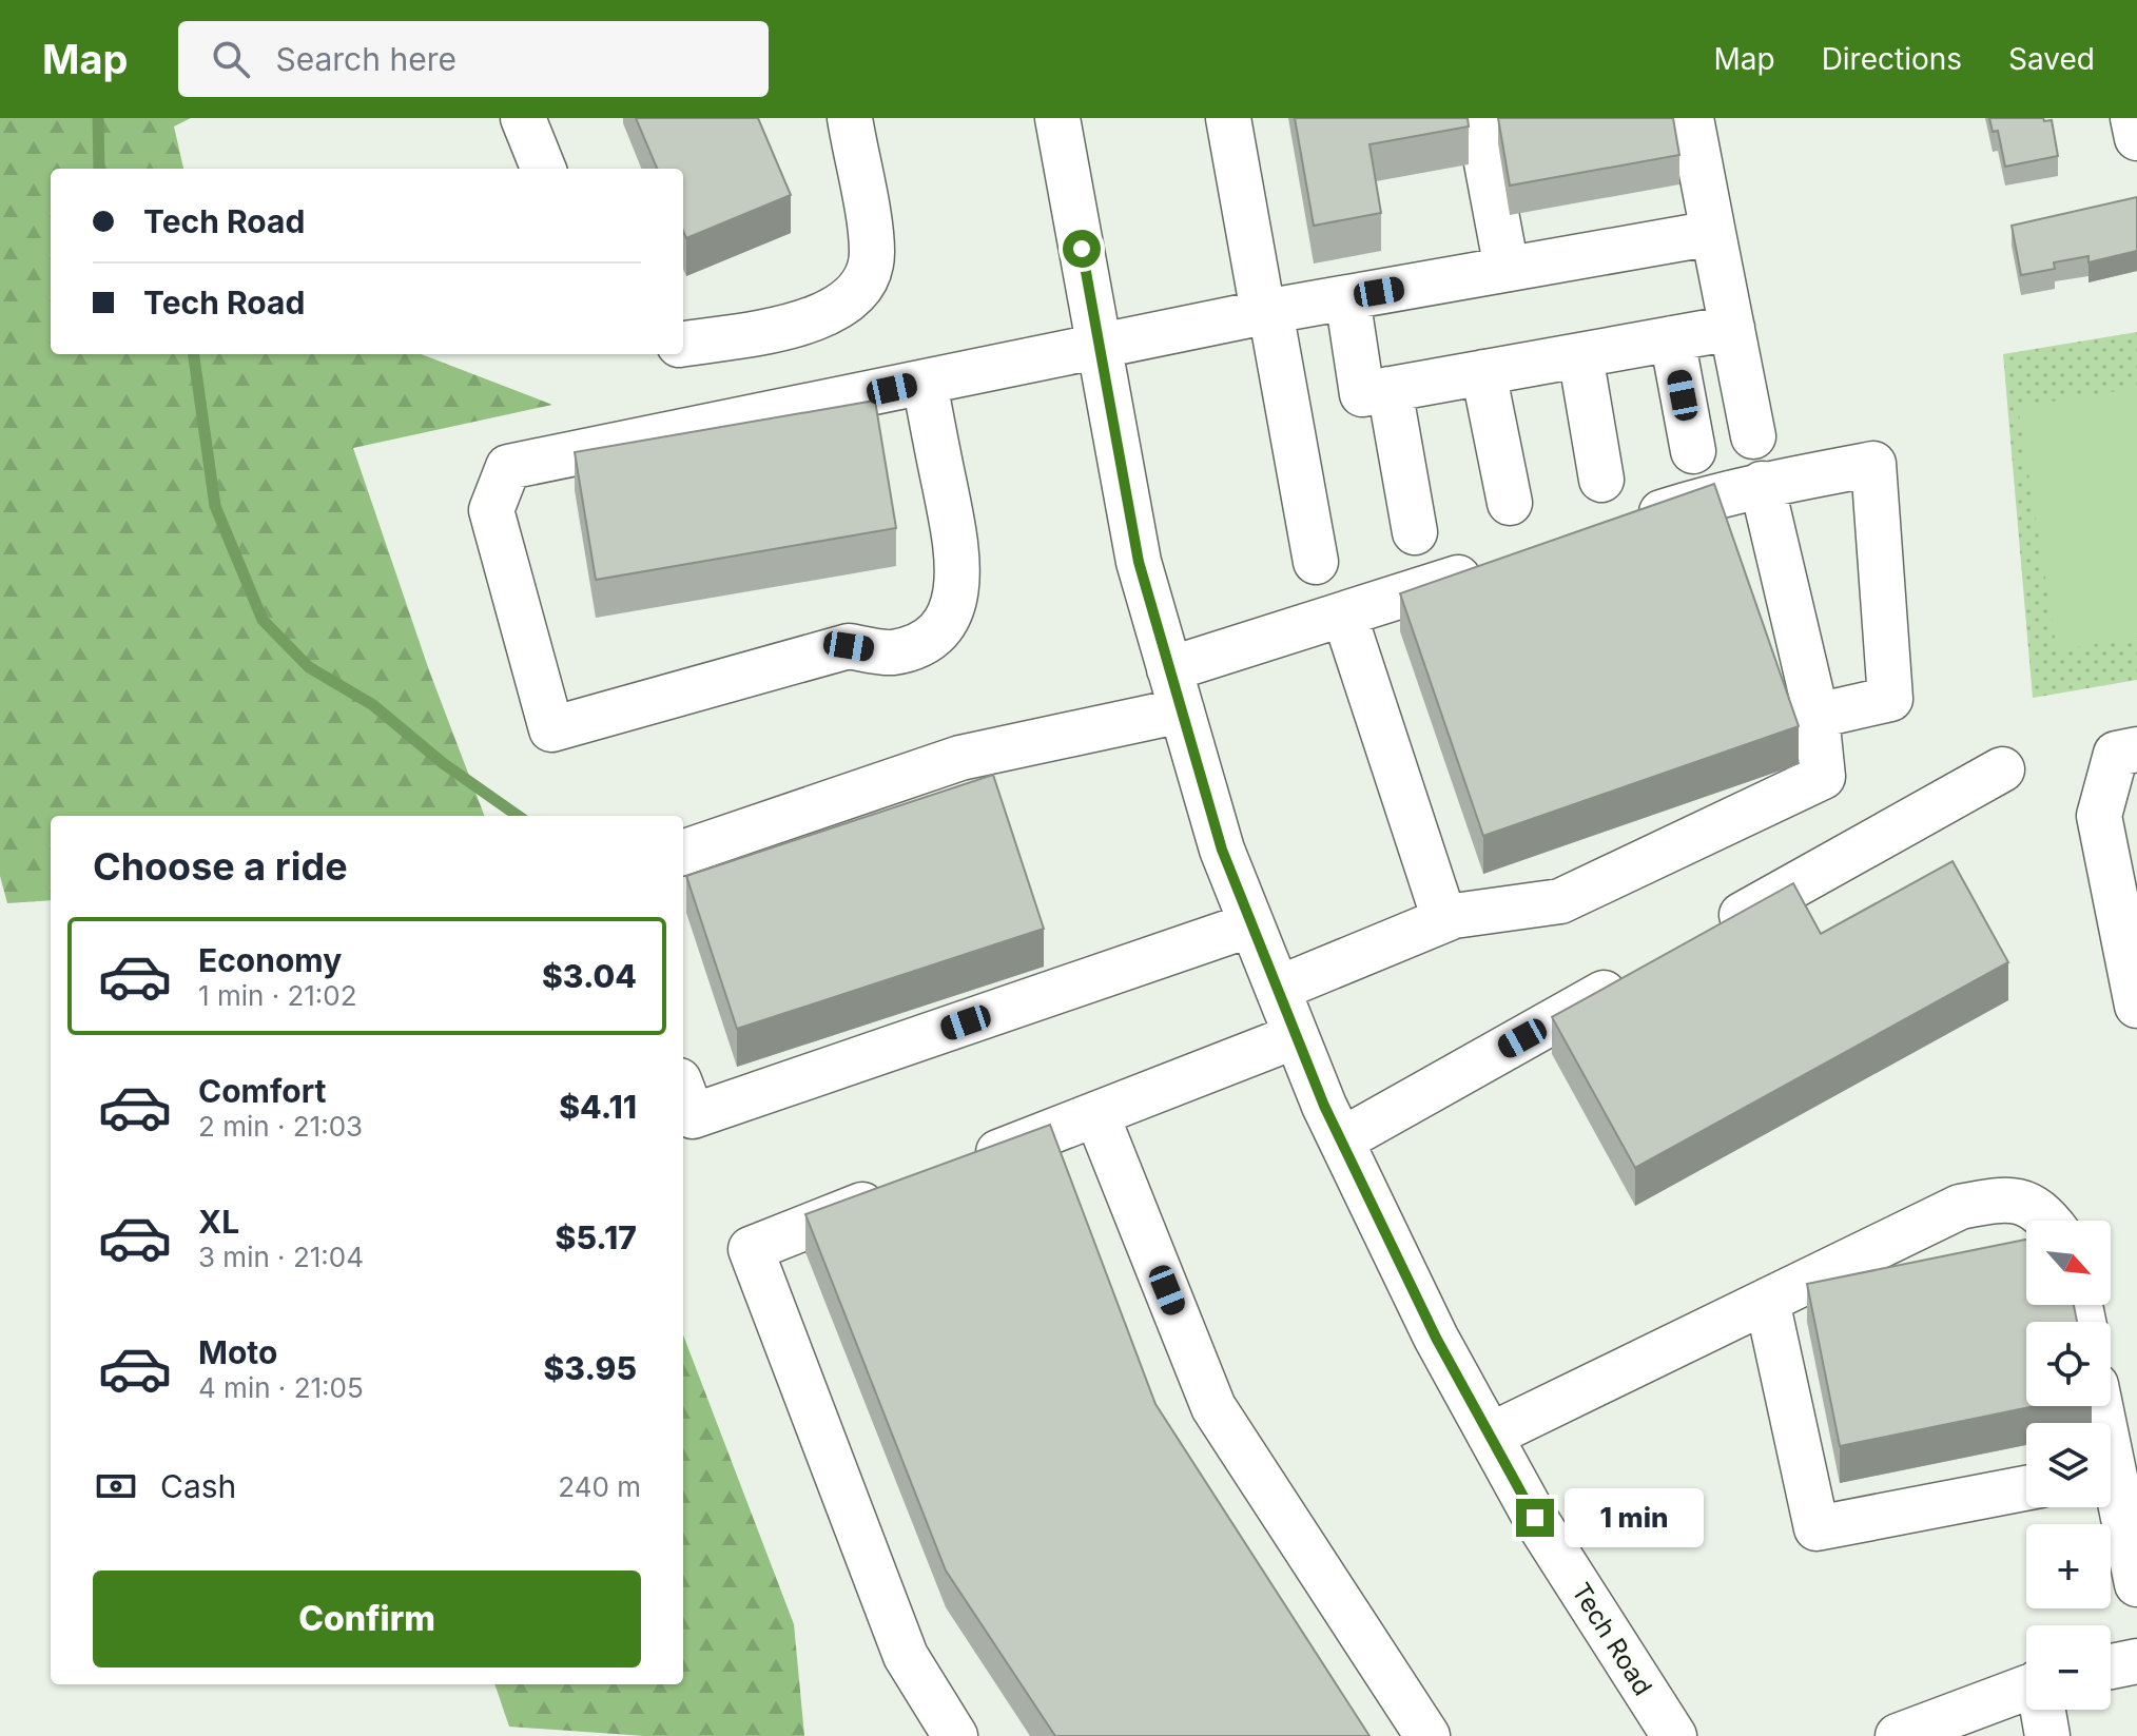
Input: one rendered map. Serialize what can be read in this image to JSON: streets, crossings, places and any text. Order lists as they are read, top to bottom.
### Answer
{
  "streets": {
    "street": ["Tech Road"]
  },
  "north": "bottom right",
  "page": {
    "header": "Map",
    "search": "Search here",
    "nav": ["Map", "Directions", "Saved"],
    "banner": ["Tech Road", "Tech Road"],
    "heading": "Choose a ride",
    "list": [
      {
        "name": "Economy",
        "note": "1 min · 21:02",
        "value": "$3.04"
      },
      {
        "name": "Comfort",
        "note": "2 min · 21:03",
        "value": "$4.11"
      },
      {
        "name": "XL",
        "note": "3 min · 21:04",
        "value": "$5.17"
      },
      {
        "name": "Moto",
        "note": "4 min · 21:05",
        "value": "$3.95"
      }
    ],
    "map_buttons": ["+", "−"],
    "pay": ["Cash", "240 m"],
    "bubble": "1 min",
    "buttons": "Confirm"
  }
}
